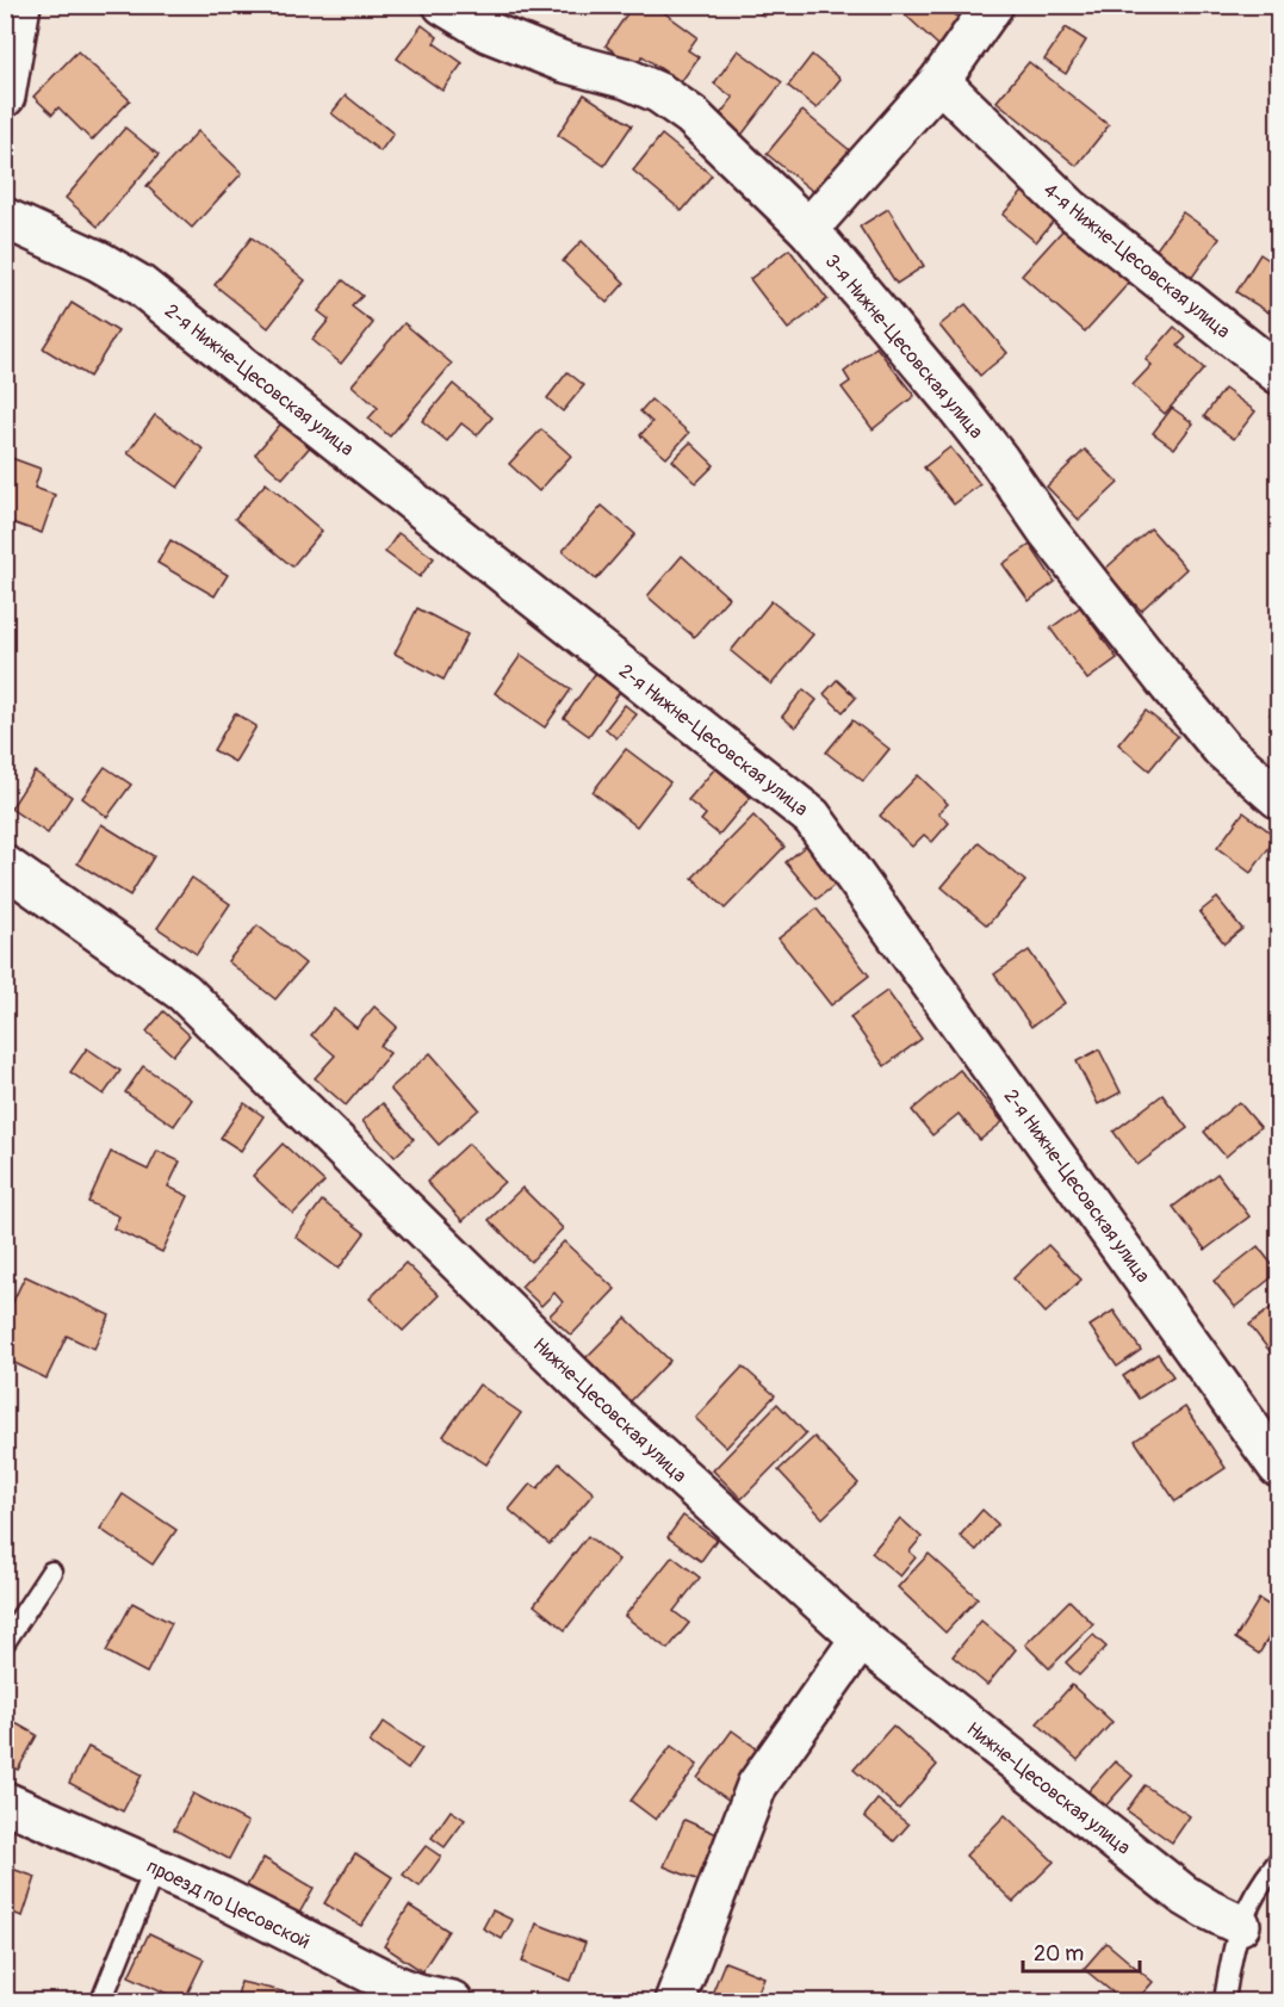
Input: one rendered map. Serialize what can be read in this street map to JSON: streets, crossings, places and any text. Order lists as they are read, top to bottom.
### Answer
{
  "streets": {
    "street": [
      "4-я Нижне-Цесовская улица",
      "3-я Нижне-Цесовская улица",
      "2-я Нижне-Цесовская улица",
      "Нижне-Цесовская улица",
      "проезд по Цесовской"
    ]
  },
  "scale_bar": "20 m"
}
